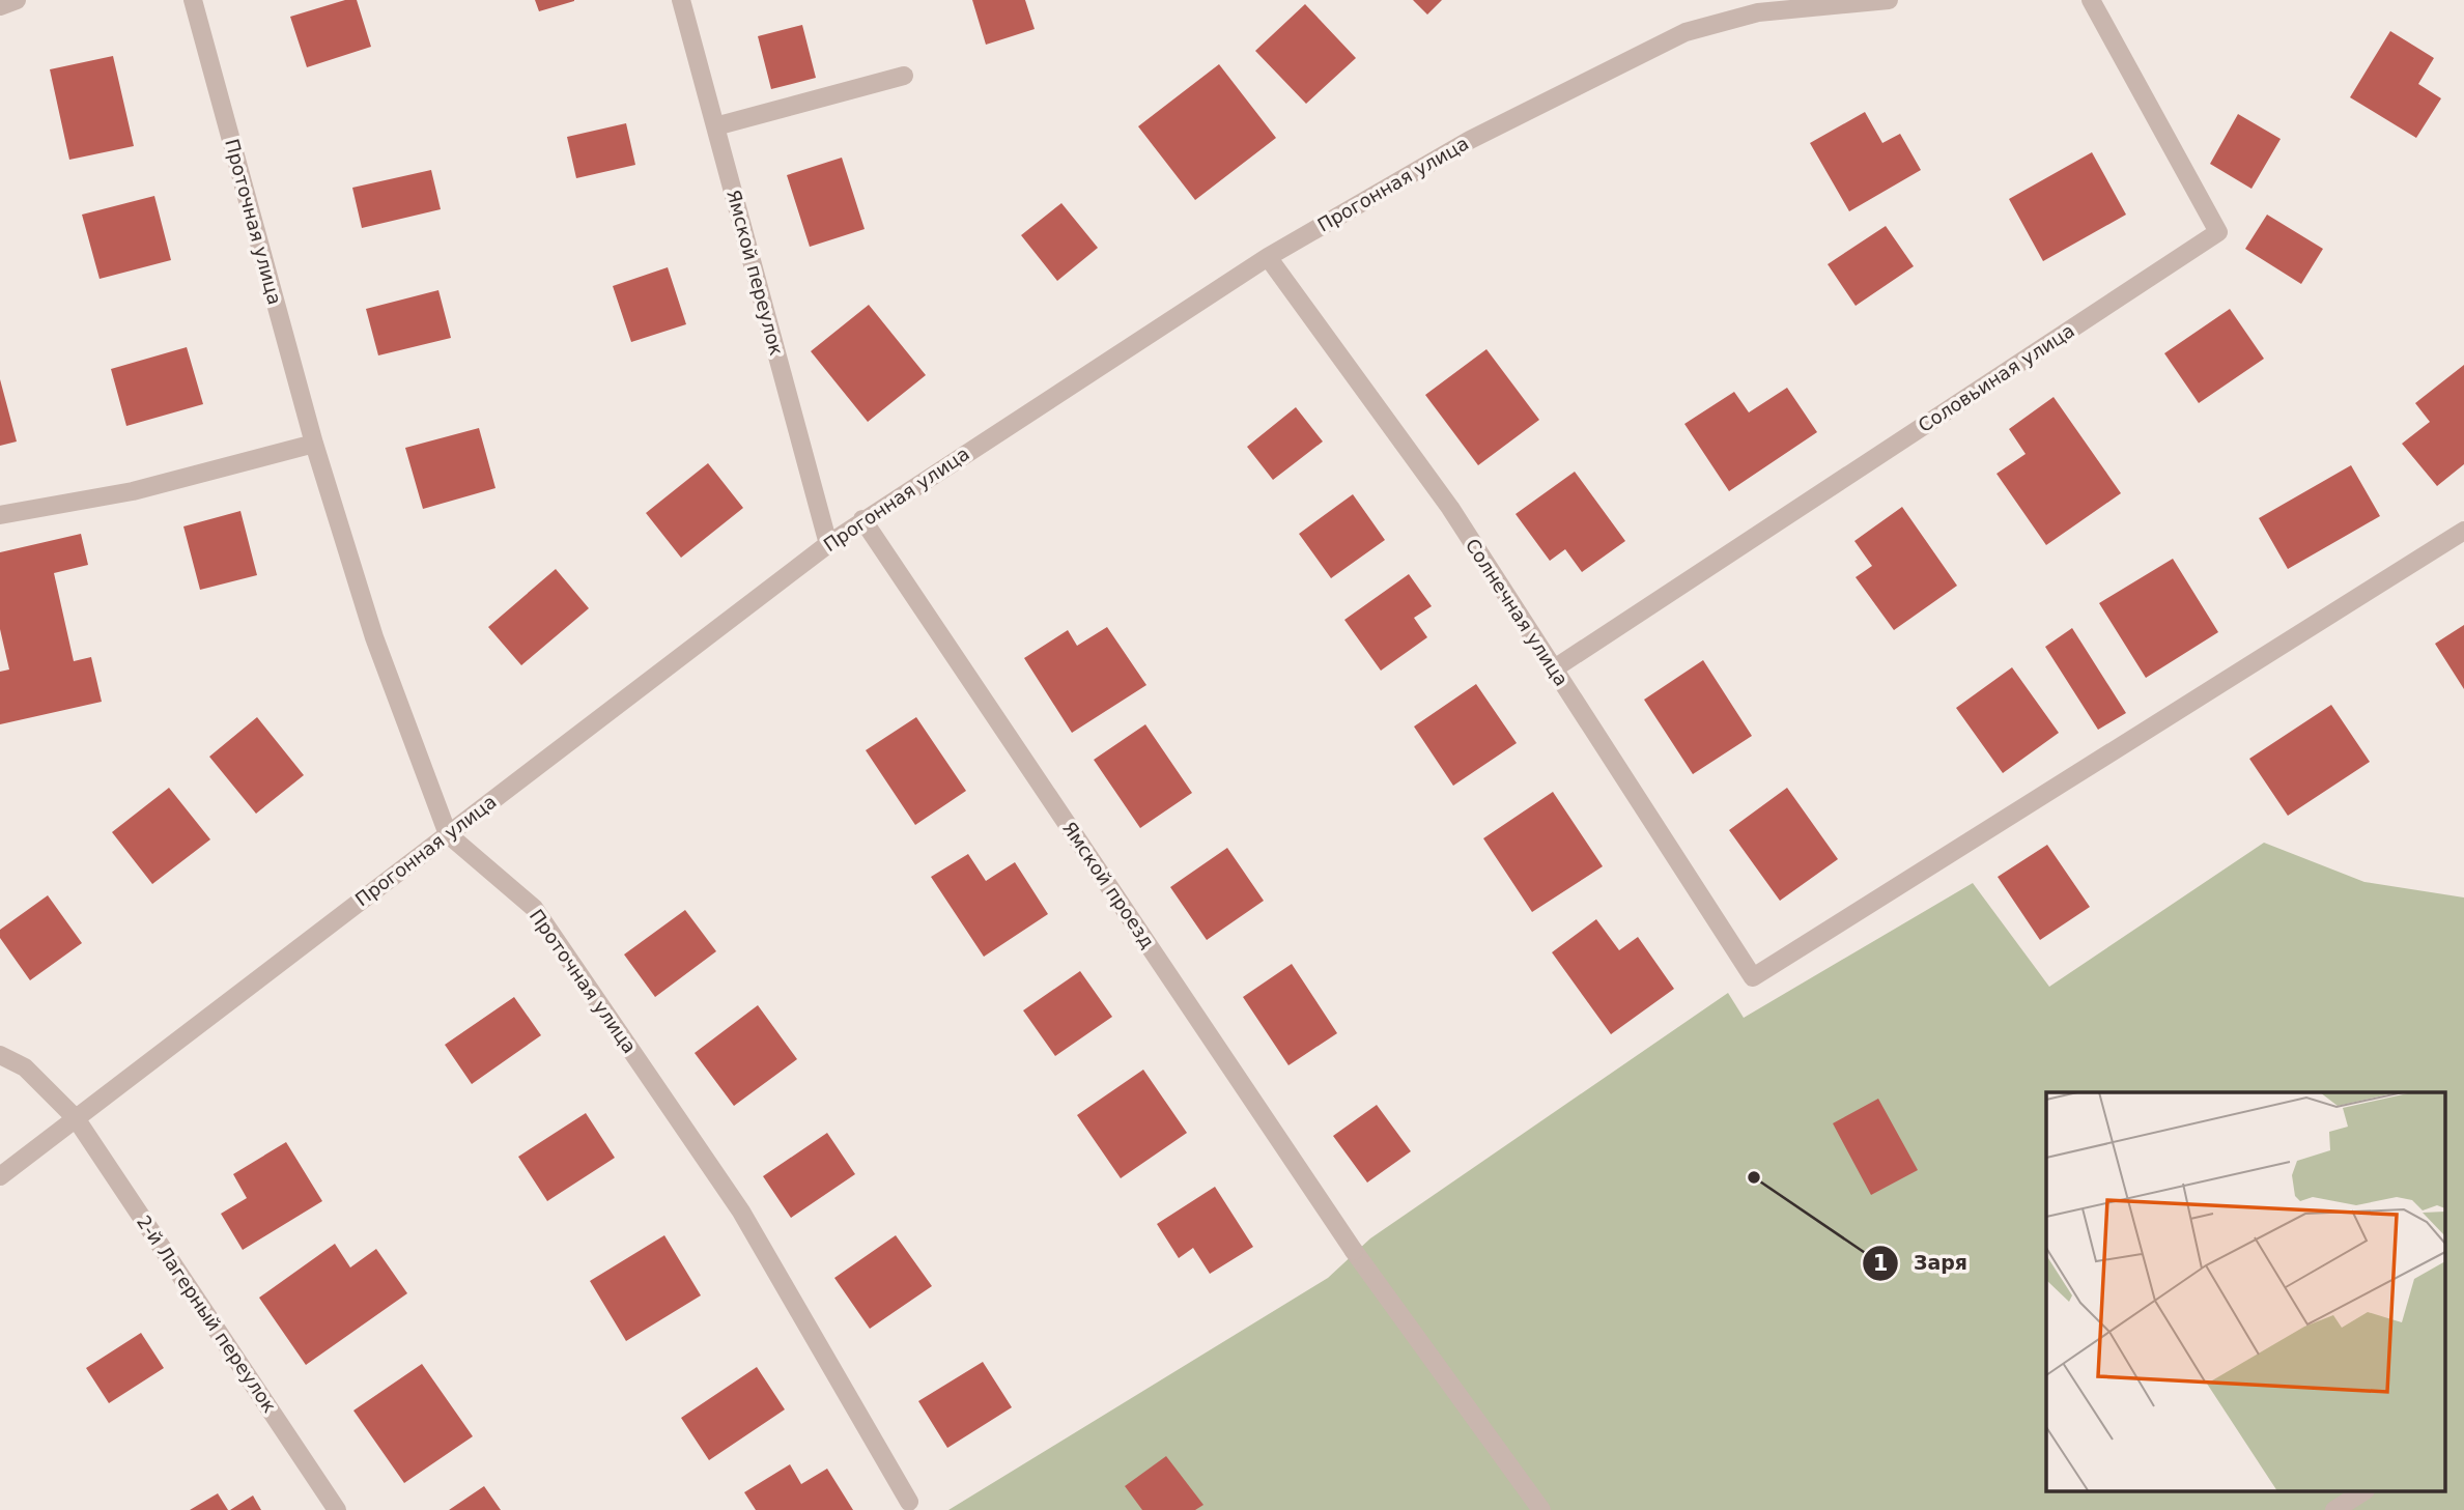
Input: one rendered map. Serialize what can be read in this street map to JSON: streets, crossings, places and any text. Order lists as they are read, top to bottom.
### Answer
{
  "streets": {
    "street": [
      "Прогонная улица",
      "Проточная улица",
      "Ямской переулок",
      "Соловьиная улица",
      "Солнечная улица",
      "Ямской проезд",
      "2-й Лагерный переулок"
    ]
  },
  "crossings": [
    ["Прогонная улица", "Проточная улица"],
    ["Прогонная улица", "Ямской переулок"],
    ["Прогонная улица", "Солнечная улица"],
    ["Прогонная улица", "Ямской проезд"],
    ["Прогонная улица", "2-й Лагерный переулок"],
    ["Соловьиная улица", "Солнечная улица"]
  ],
  "places": ["Заря"]
}
